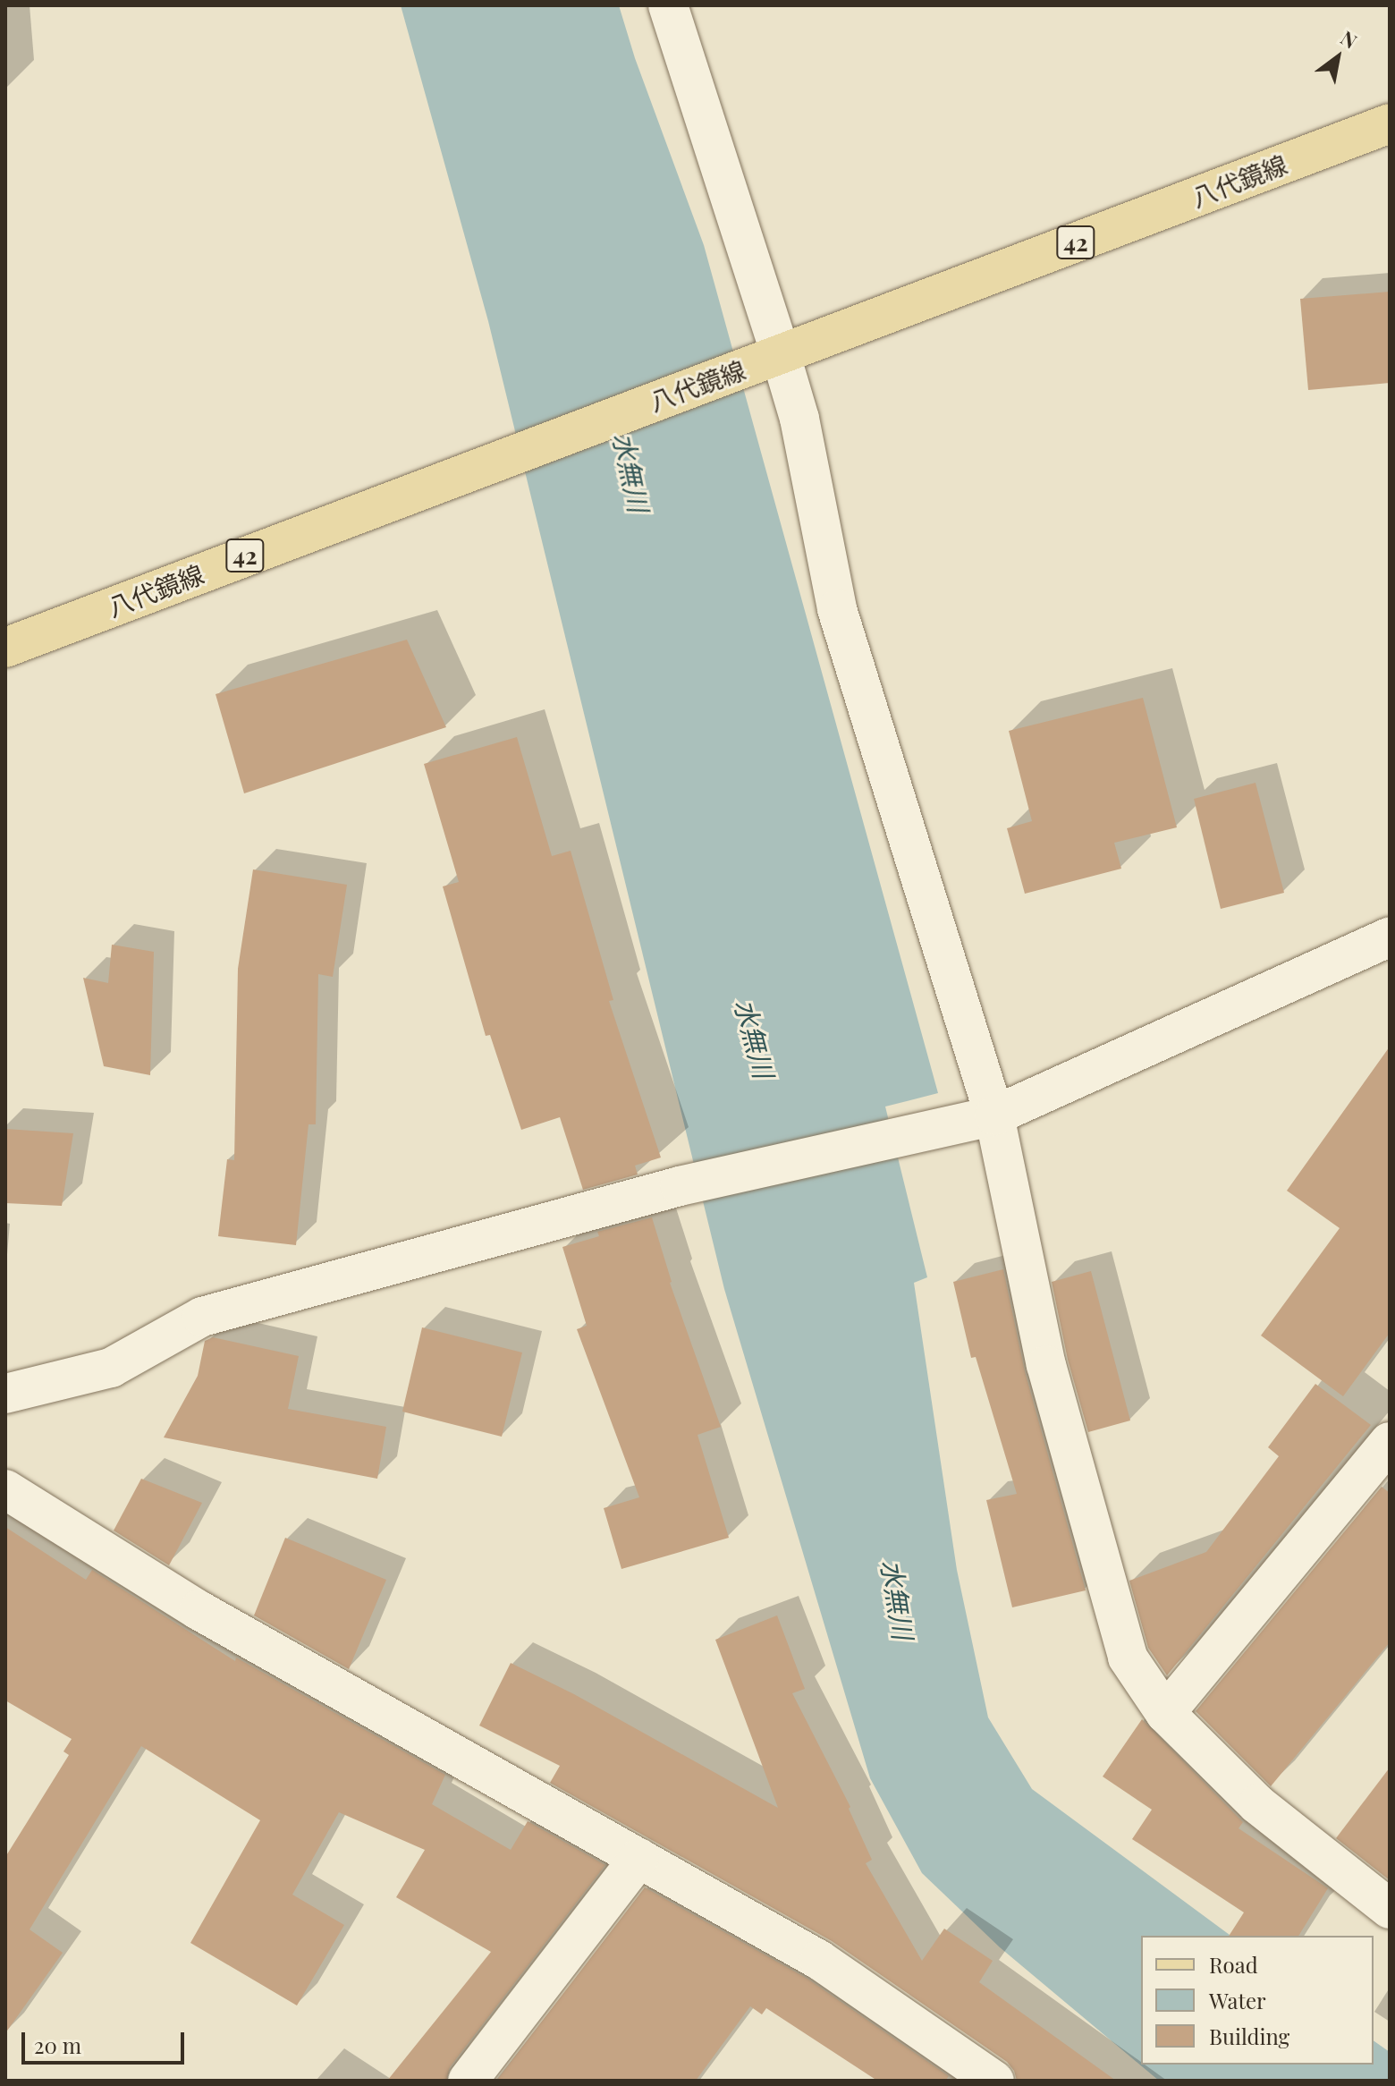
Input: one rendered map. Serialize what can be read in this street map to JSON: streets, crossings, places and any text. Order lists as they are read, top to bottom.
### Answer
{
  "streets": {
    "main road": ["八代鏡線", "42"]
  },
  "water": ["水無川"],
  "legend": ["Road", "Water", "Building"],
  "scale_bar": "20 m",
  "north": "top right"
}
